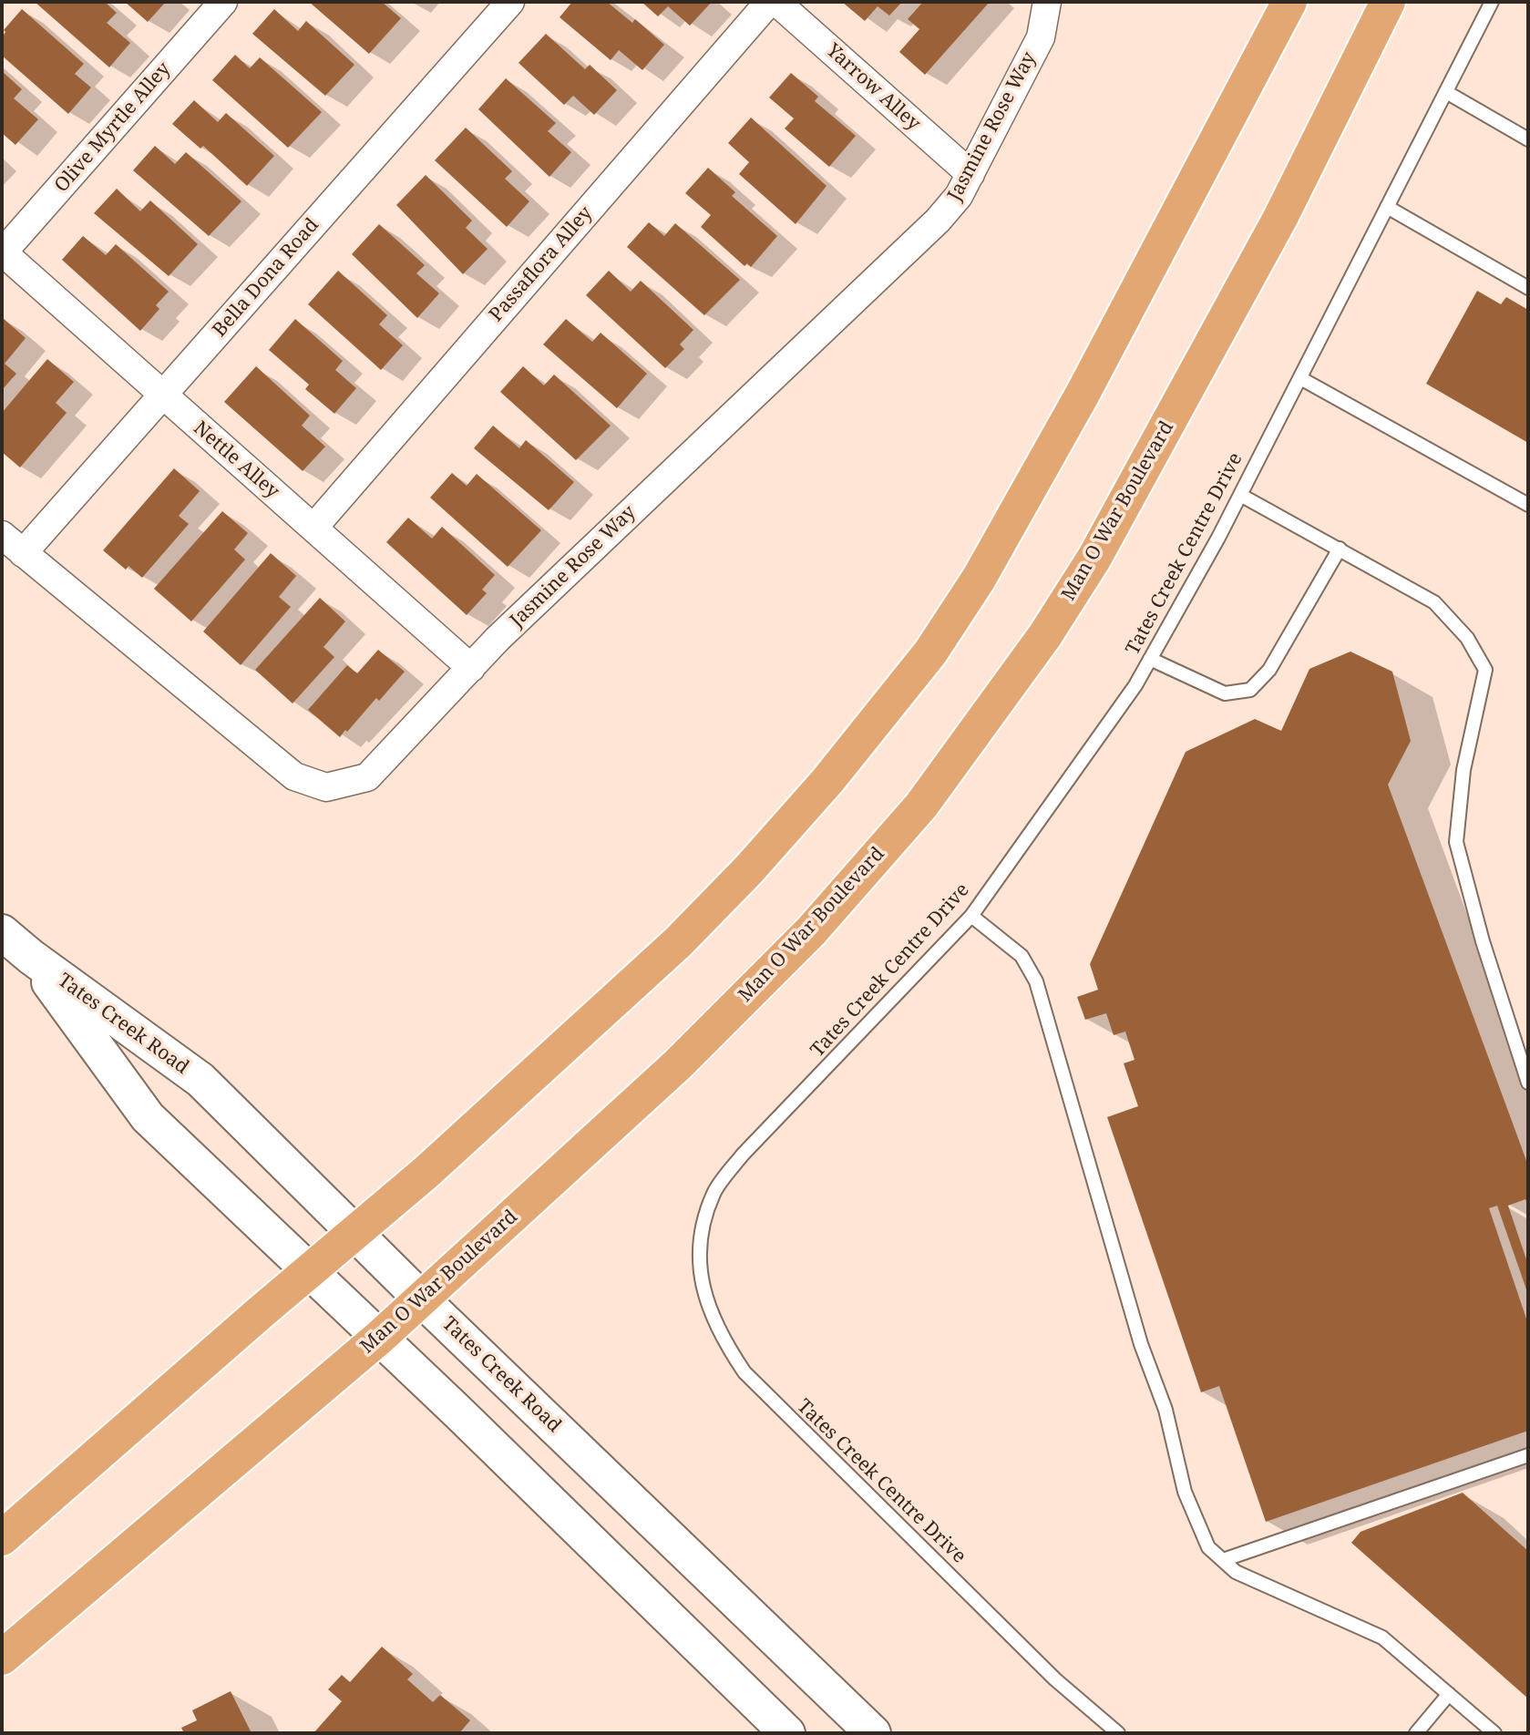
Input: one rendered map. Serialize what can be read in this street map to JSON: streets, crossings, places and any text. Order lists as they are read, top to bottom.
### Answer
{
  "streets": {
    "main road": ["Man O War Boulevard", "Tates Creek Road"],
    "street": [
      "Yarrow Alley",
      "Jasmine Rose Way",
      "Olive Myrtle Alley",
      "Passaflora Alley",
      "Bella Dona Road",
      "Nettle Alley"
    ],
    "lane": ["Tates Creek Centre Drive"]
  },
  "crossings": [
    ["Yarrow Alley", "Jasmine Rose Way"],
    ["Jasmine Rose Way", "Bella Dona Road"],
    ["Jasmine Rose Way", "Nettle Alley"],
    ["Olive Myrtle Alley", "Nettle Alley"],
    ["Passaflora Alley", "Nettle Alley"],
    ["Bella Dona Road", "Nettle Alley"],
    ["Man O War Boulevard", "Tates Creek Road"]
  ]
}
